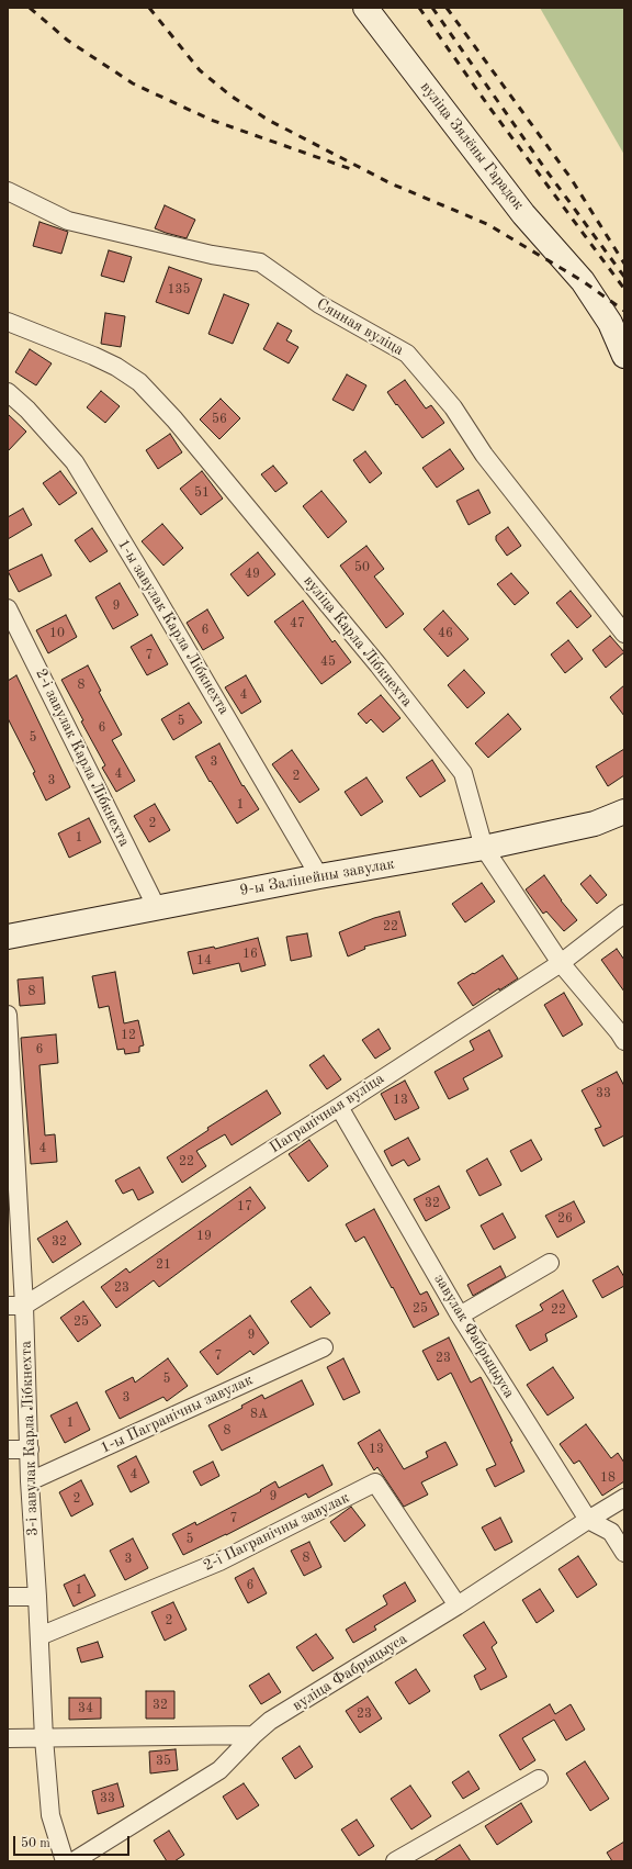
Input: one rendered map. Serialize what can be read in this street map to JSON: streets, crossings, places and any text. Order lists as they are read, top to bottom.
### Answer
{
  "streets": {
    "street": [
      "вуліца Зялёны Гарадок",
      "Сянная вуліца",
      "1-ы завулак Карла Лібкнехта",
      "вуліца Карла Лібкнехта",
      "2-і завулак Карла Лібкнехта",
      "9-ы Залінейны завулак",
      "Пагранічная вуліца",
      "завулак Фабрыцыуса",
      "1-ы Пагранічны завулак",
      "3-і завулак Карла Лібкнехта",
      "2-і Пагранічны завулак",
      "вуліца Фабрыцыуса"
    ]
  },
  "crossings": [
    ["1-ы завулак Карла Лібкнехта", "9-ы Залінейны завулак"],
    ["вуліца Карла Лібкнехта", "9-ы Залінейны завулак"],
    ["вуліца Карла Лібкнехта", "Пагранічная вуліца"],
    ["2-і завулак Карла Лібкнехта", "9-ы Залінейны завулак"],
    ["Пагранічная вуліца", "завулак Фабрыцыуса"],
    ["Пагранічная вуліца", "3-і завулак Карла Лібкнехта"],
    ["завулак Фабрыцыуса", "вуліца Фабрыцыуса"],
    ["1-ы Пагранічны завулак", "3-і завулак Карла Лібкнехта"],
    ["3-і завулак Карла Лібкнехта", "2-і Пагранічны завулак"],
    ["2-і Пагранічны завулак", "вуліца Фабрыцыуса"]
  ],
  "house_numbers": [
    "135",
    "56",
    "51",
    "50",
    "49",
    "9",
    "47",
    "6",
    "10",
    "46",
    "7",
    "45",
    "8",
    "4",
    "5",
    "6",
    "5",
    "3",
    "4",
    "2",
    "3",
    "1",
    "2",
    "1",
    "22",
    "16",
    "14",
    "8",
    "12",
    "6",
    "33",
    "13",
    "4",
    "22",
    "32",
    "17",
    "26",
    "19",
    "32",
    "21",
    "23",
    "25",
    "22",
    "25",
    "9",
    "7",
    "23",
    "5",
    "3",
    "8А",
    "1",
    "8",
    "13",
    "4",
    "18",
    "9",
    "2",
    "7",
    "5",
    "8",
    "3",
    "6",
    "1",
    "2",
    "32",
    "34",
    "23",
    "35",
    "33"
  ],
  "scale_bar": "50 m"
}
